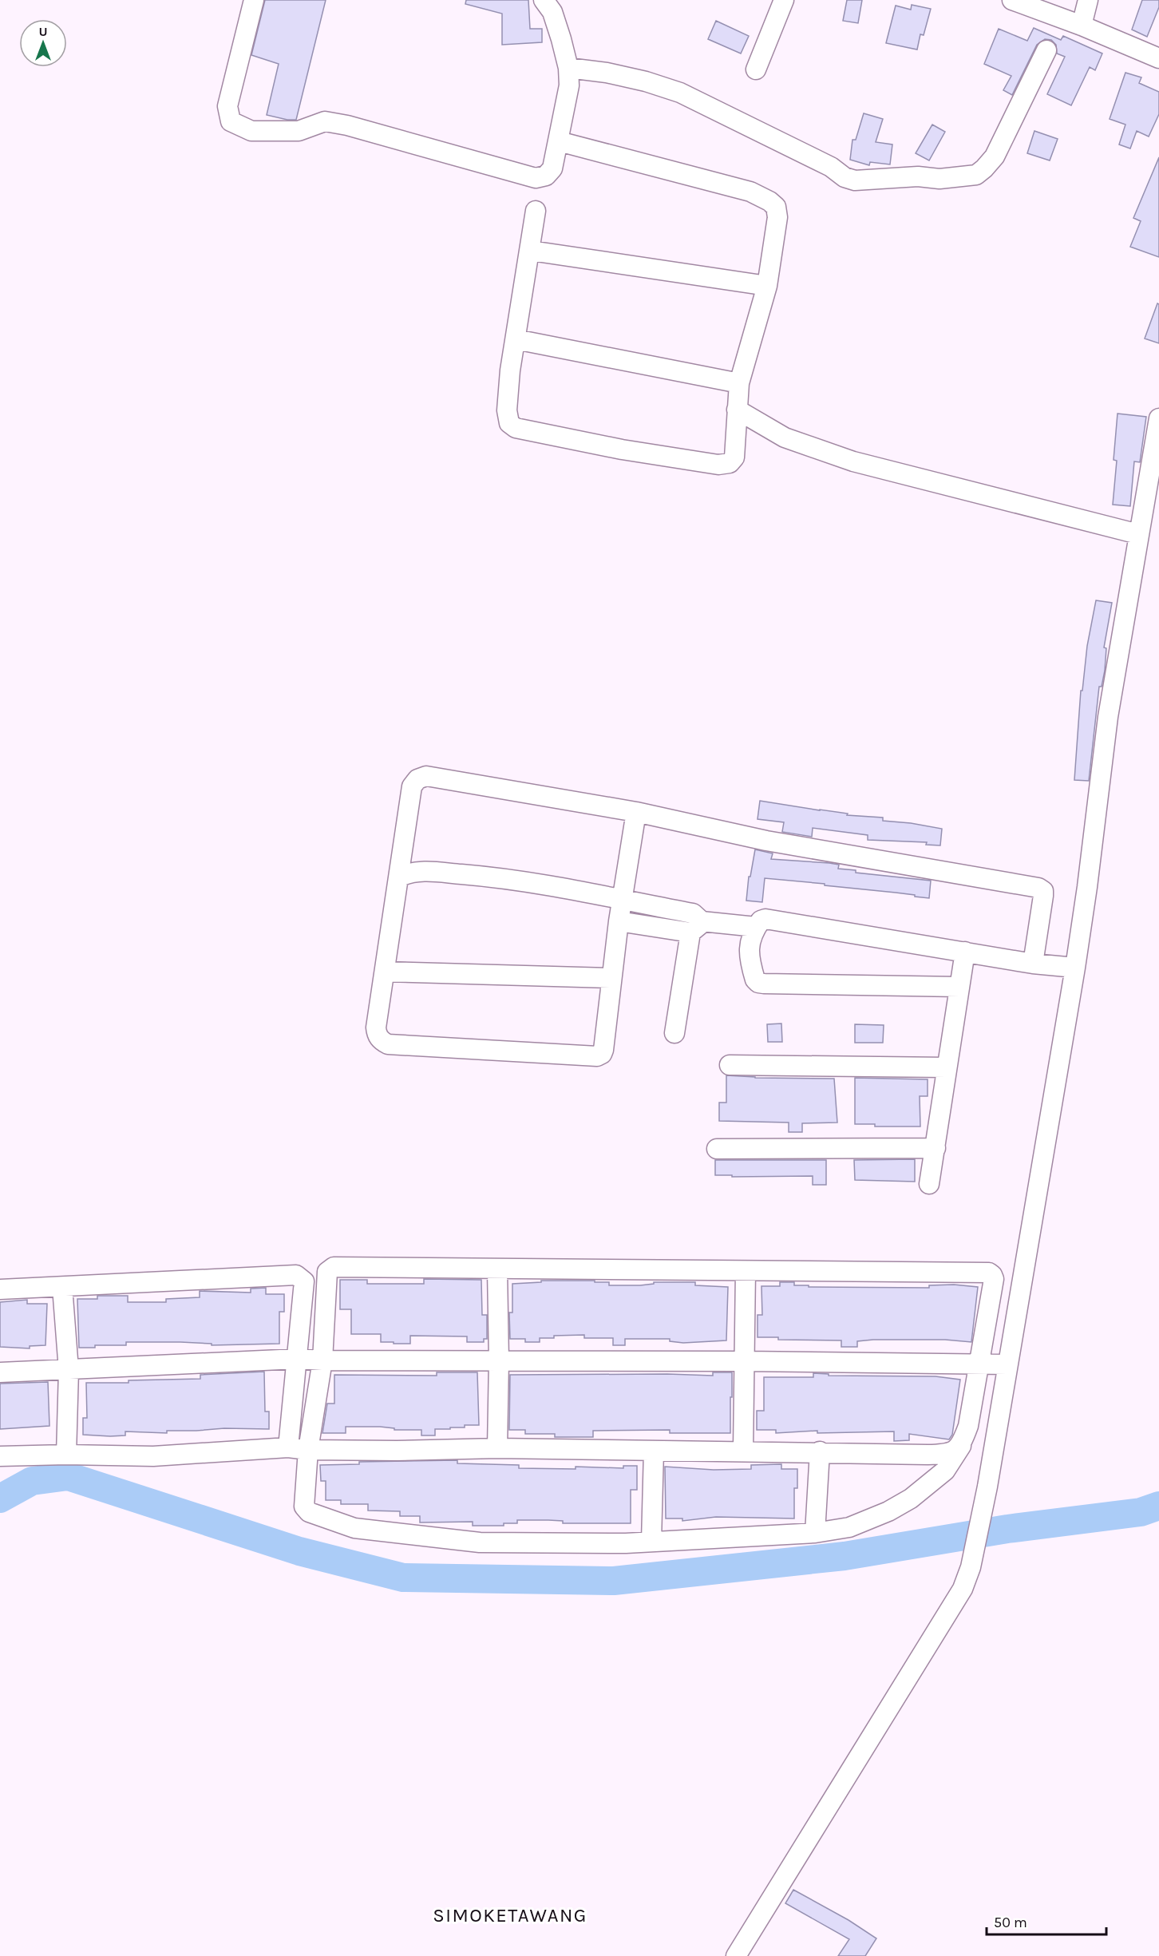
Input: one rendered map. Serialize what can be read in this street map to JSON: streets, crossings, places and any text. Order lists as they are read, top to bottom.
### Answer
{
  "districts": ["SIMOKETAWANG"],
  "scale_bar": "50 m",
  "north": "top"
}
